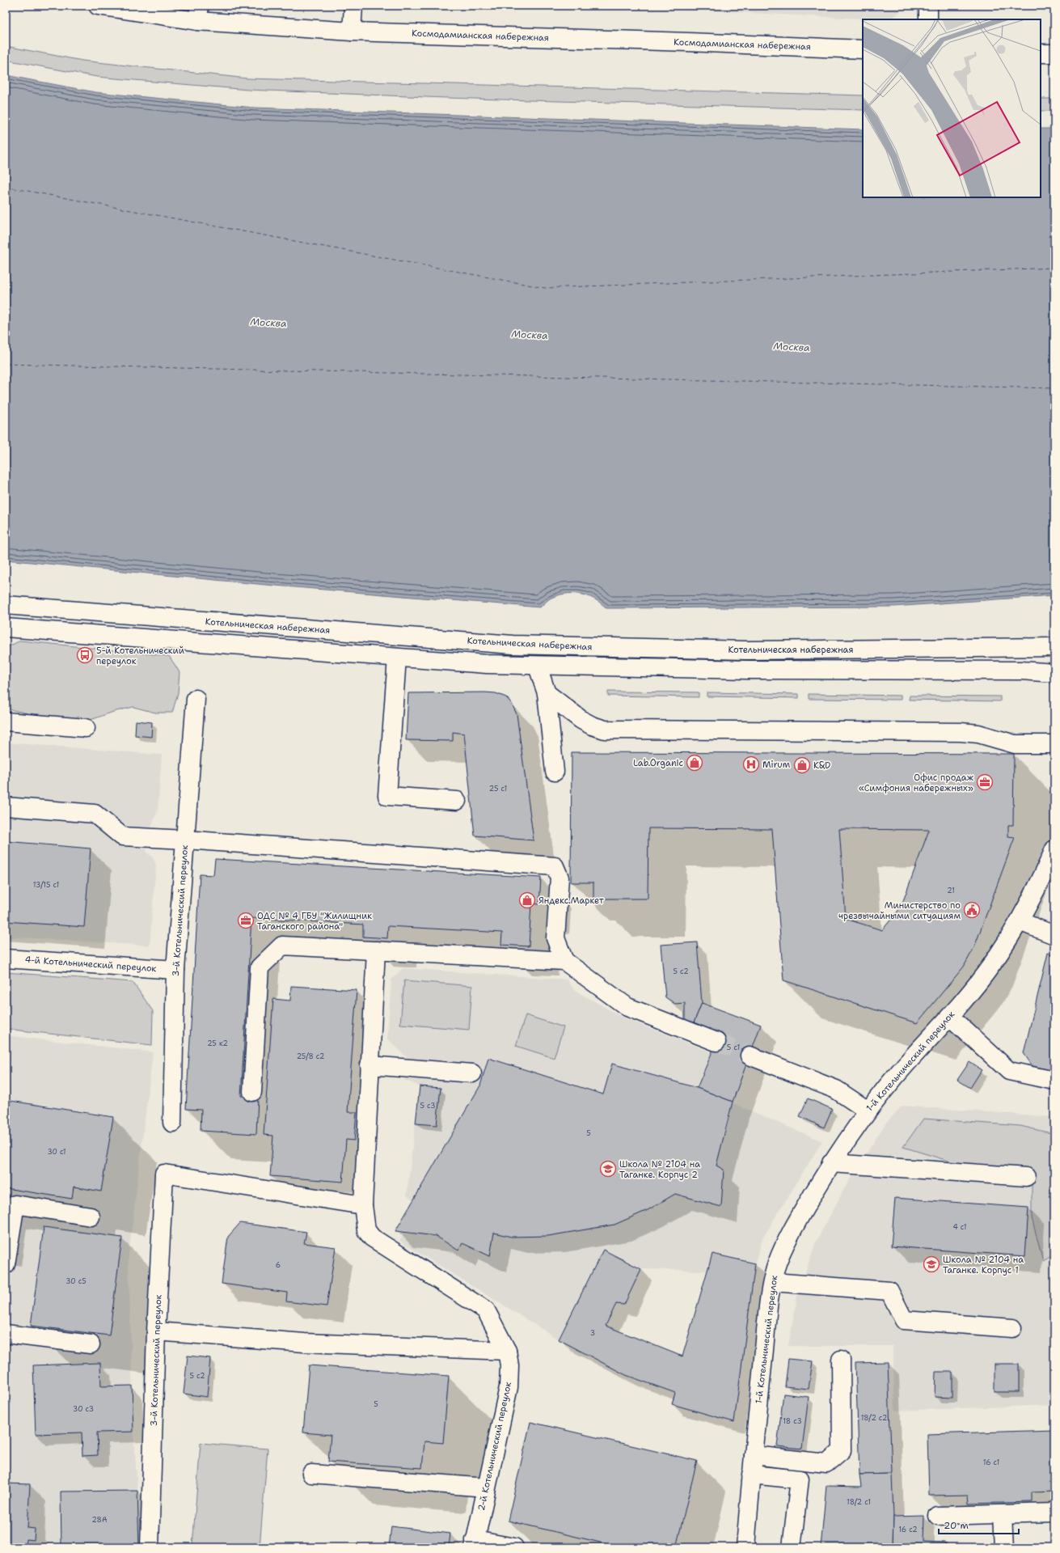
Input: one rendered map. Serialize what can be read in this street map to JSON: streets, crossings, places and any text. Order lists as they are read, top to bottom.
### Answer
{
  "streets": {
    "main road": [
      "Космодамианская набережная",
      "Котельническая набережная",
      "3-й Котельнический переулок",
      "4-й Котельнический переулок",
      "1-й Котельнический переулок",
      "2-й Котельнический переулок"
    ]
  },
  "crossings": [
    ["3-й Котельнический переулок", "4-й Котельнический переулок"],
    ["3-й Котельнический переулок", "2-й Котельнический переулок"]
  ],
  "water": ["Москва"],
  "places": {
    "bus stop": ["5-й Котельнический переулок"],
    "shop": ["Lab.Organic", "K&D", "Яндекс.Маркет"],
    "hospital": ["Mirum"],
    "office": ["Офис продаж «Симфония набережных»", "ОДС № 4 ГБУ \"Жилищник Таганского района\""],
    "public building": ["Министерство по чрезвычайными ситуациям"],
    "school or university": ["Школа № 2104 на Таганке. Корпус 2", "Школа № 2104 на Таганке. Корпус 1"]
  },
  "house_numbers": [
    "25 с1",
    "13/15 с1",
    "21",
    "5 с2",
    "25 к2",
    "5 с1",
    "25/8 с2",
    "5 с3",
    "5",
    "30 с1",
    "4 с1",
    "6",
    "30 с5",
    "3",
    "5 с2",
    "5",
    "30 с3",
    "18/2 с2",
    "18 с3",
    "16 с1",
    "18/2 с1",
    "28А",
    "16 с2"
  ],
  "scale_bar": "20 m"
}
